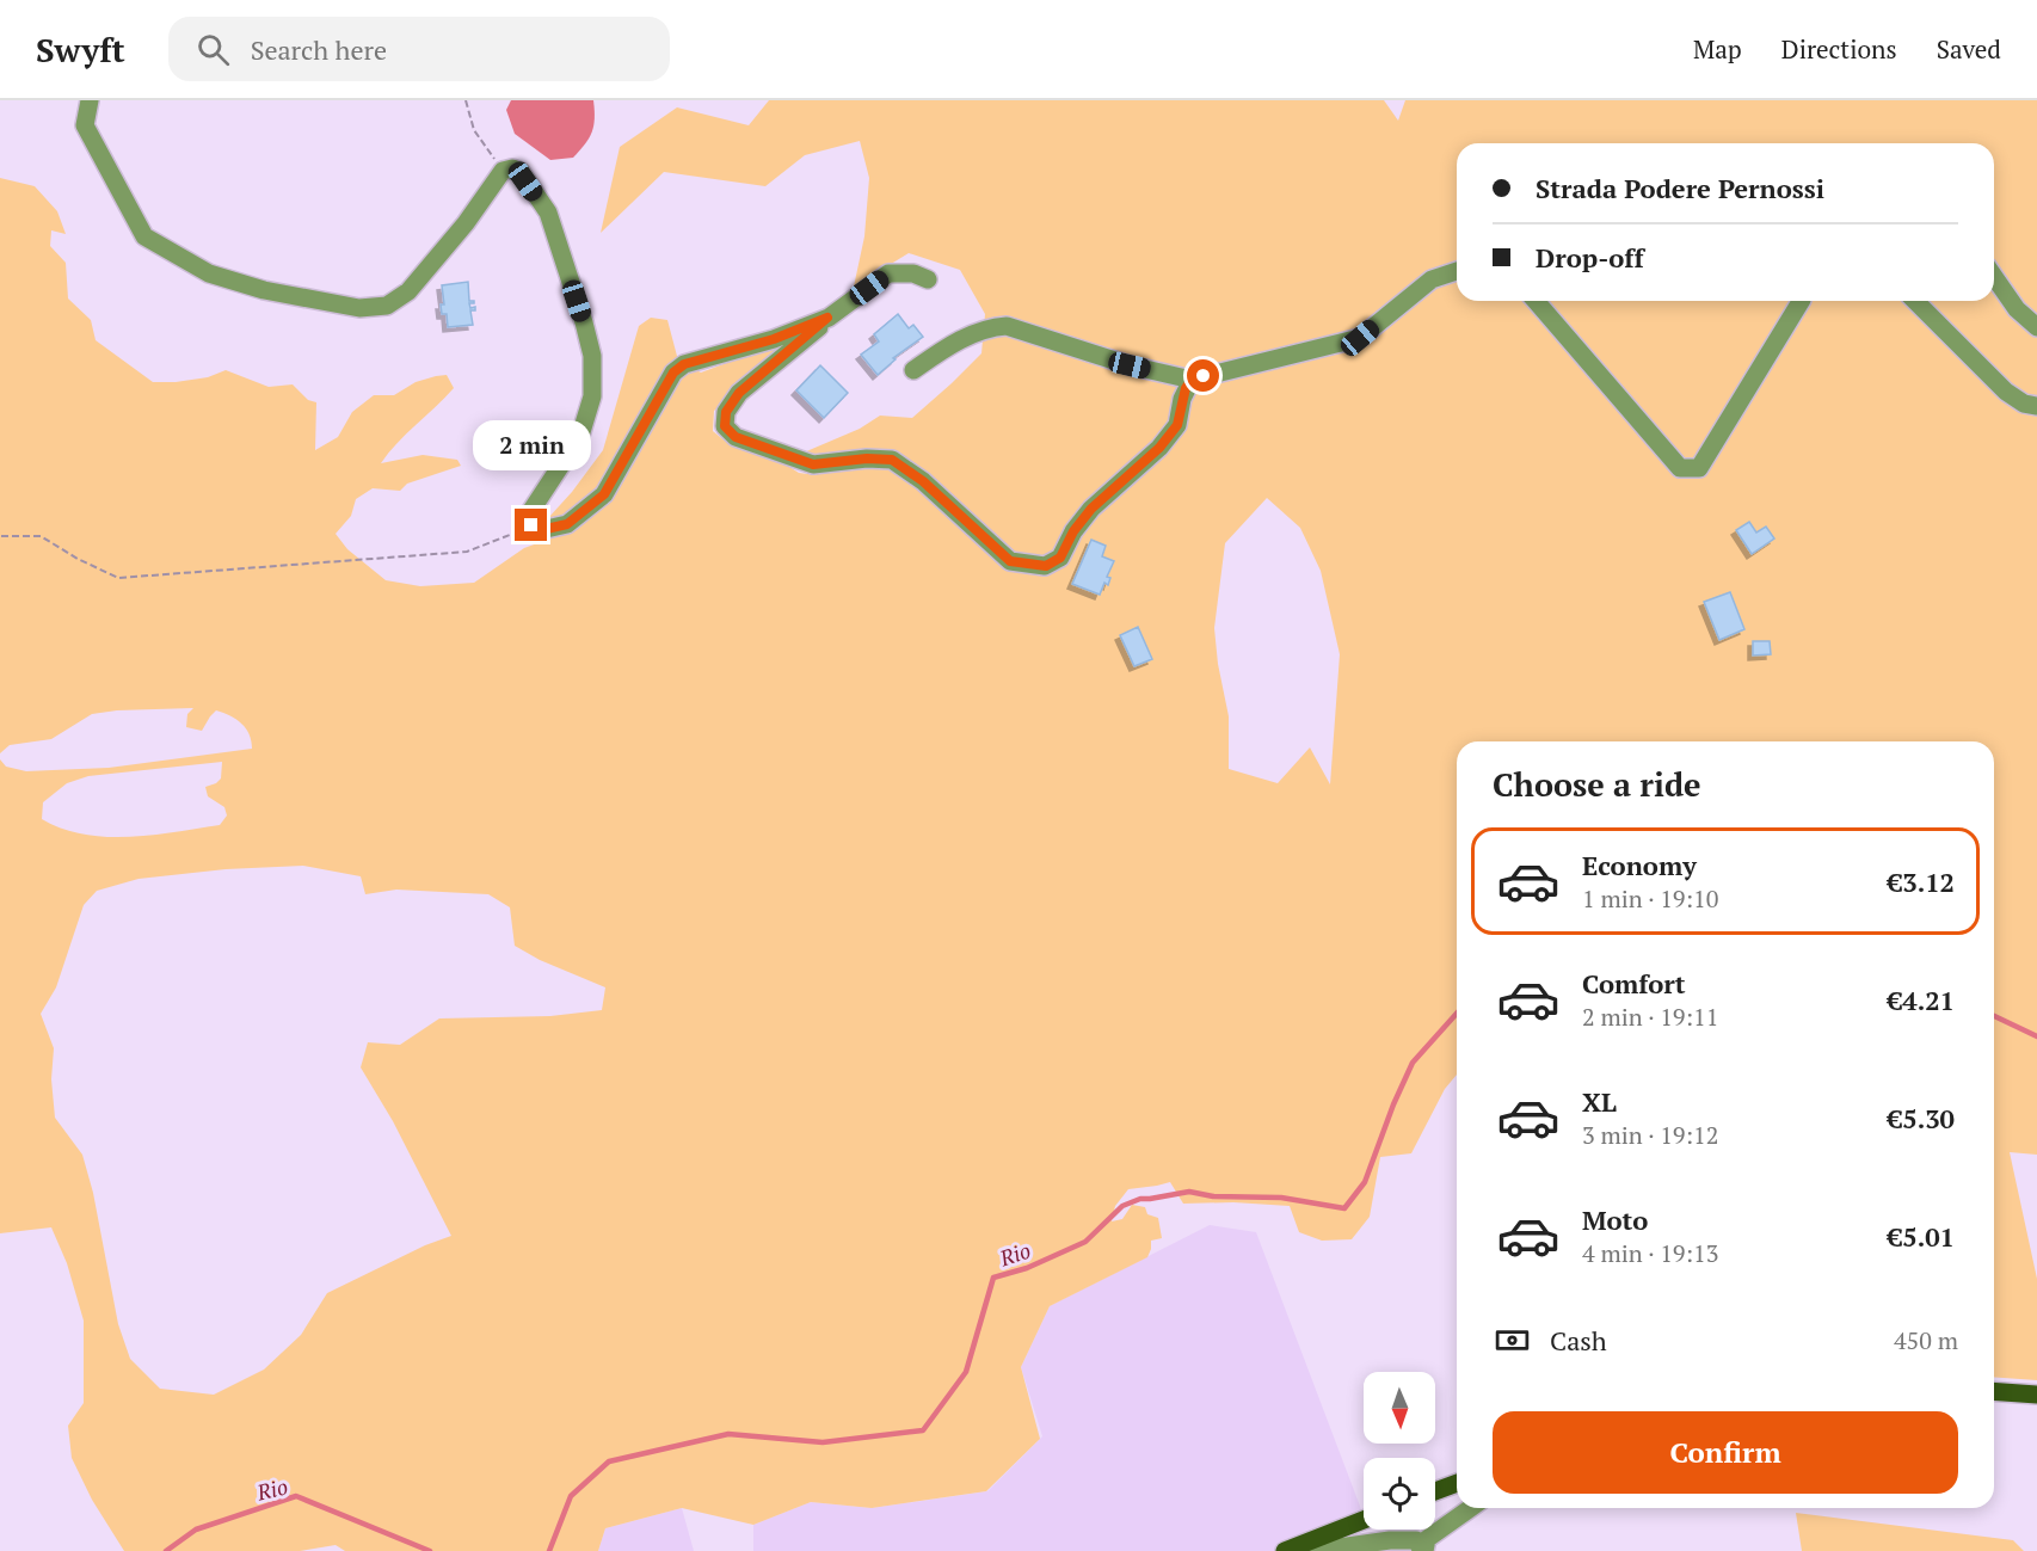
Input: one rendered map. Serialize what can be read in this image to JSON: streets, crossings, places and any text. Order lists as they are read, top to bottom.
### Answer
{
  "water": ["Rio"],
  "north": "bottom",
  "page": {
    "header": "Swyft",
    "search": "Search here",
    "nav": ["Map", "Directions", "Saved"],
    "banner": ["Strada Podere Pernossi", "Drop-off"],
    "bubble": "2 min",
    "heading": "Choose a ride",
    "list": [
      {
        "name": "Economy",
        "note": "1 min · 19:10",
        "value": "€3.12"
      },
      {
        "name": "Comfort",
        "note": "2 min · 19:11",
        "value": "€4.21"
      },
      {
        "name": "XL",
        "note": "3 min · 19:12",
        "value": "€5.30"
      },
      {
        "name": "Moto",
        "note": "4 min · 19:13",
        "value": "€5.01"
      }
    ],
    "pay": ["Cash", "450 m"],
    "buttons": "Confirm"
  }
}
